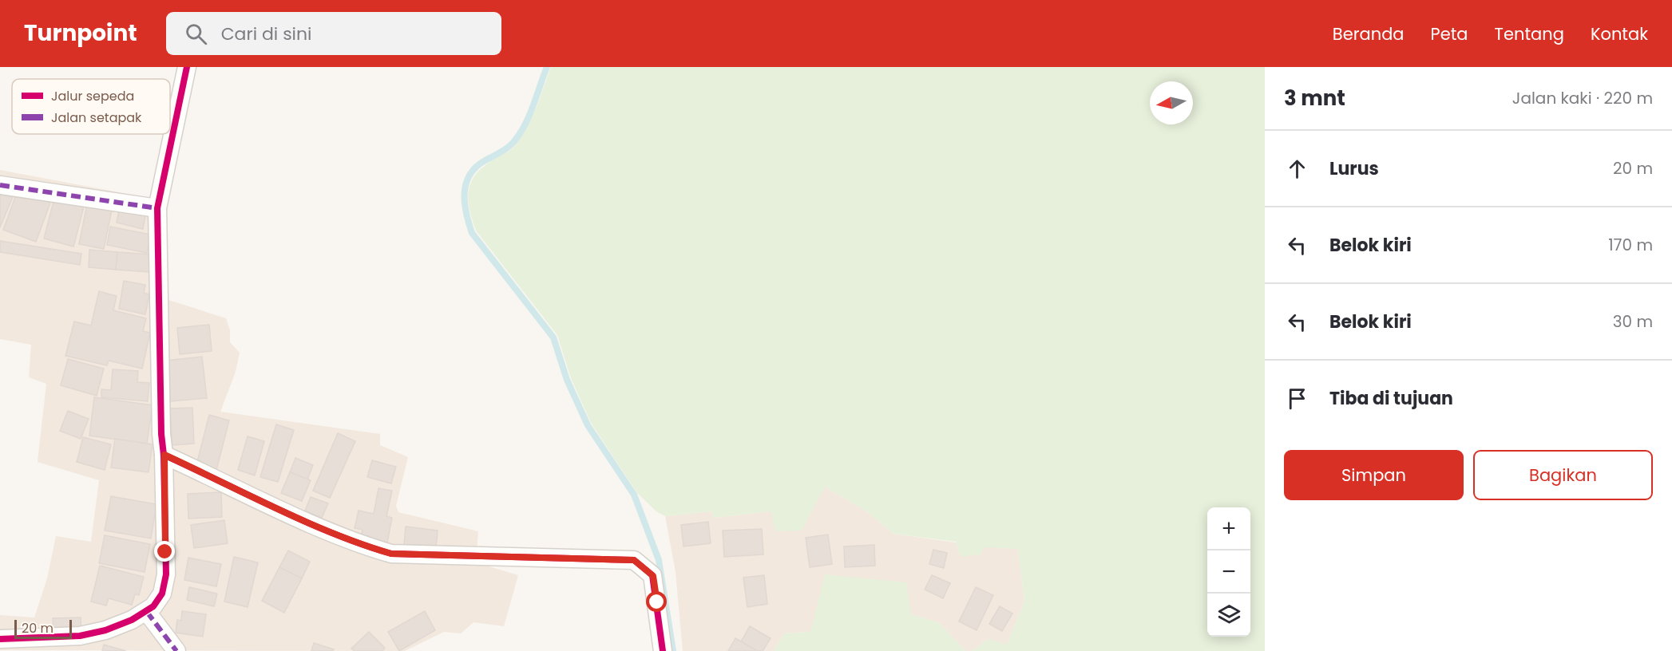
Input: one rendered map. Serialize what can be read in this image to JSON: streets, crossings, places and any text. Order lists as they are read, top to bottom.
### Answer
{
  "legend": ["Jalur sepeda", "Jalan setapak"],
  "scale_bar": "20 m",
  "north": "left",
  "page": {
    "header": "Turnpoint",
    "search": "Cari di sini",
    "nav": [
      "Beranda",
      "Peta",
      "Tentang",
      "Kontak"
    ],
    "heading": ["3 mnt", "Jalan kaki · 220 m"],
    "list": [
      ["Lurus", "20 m"],
      ["Belok kiri", "170 m"],
      ["Belok kiri", "30 m"],
      "Tiba di tujuan"
    ],
    "buttons": ["Simpan", "Bagikan"],
    "map_buttons": ["+", "−"],
    "scale": "20 m"
  }
}
